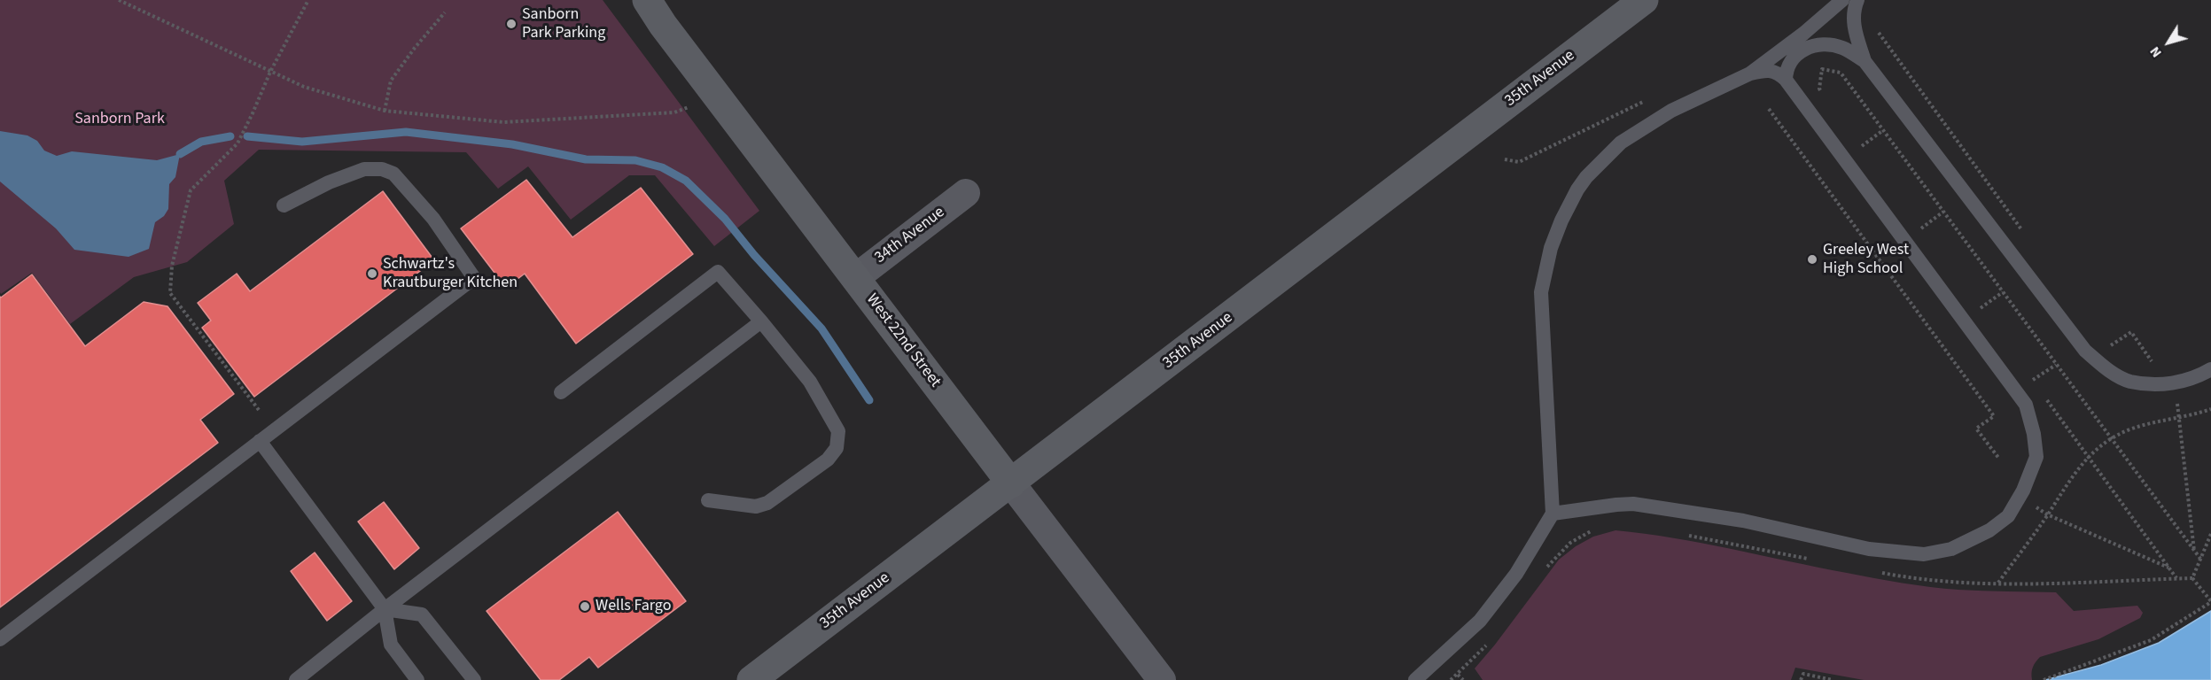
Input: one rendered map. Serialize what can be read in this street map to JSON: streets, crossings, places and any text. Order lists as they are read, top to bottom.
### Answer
{
  "streets": {
    "main road": ["35th Avenue", "West 22nd Street"],
    "street": ["34th Avenue"]
  },
  "crossings": [
    ["35th Avenue", "West 22nd Street"],
    ["34th Avenue", "West 22nd Street"]
  ],
  "parks": ["Sanborn Park"],
  "places": [
    "Sanborn Park Parking",
    "Greeley West High School",
    "Schwartz's Krautburger Kitchen",
    "Wells Fargo"
  ],
  "north": "bottom left"
}
